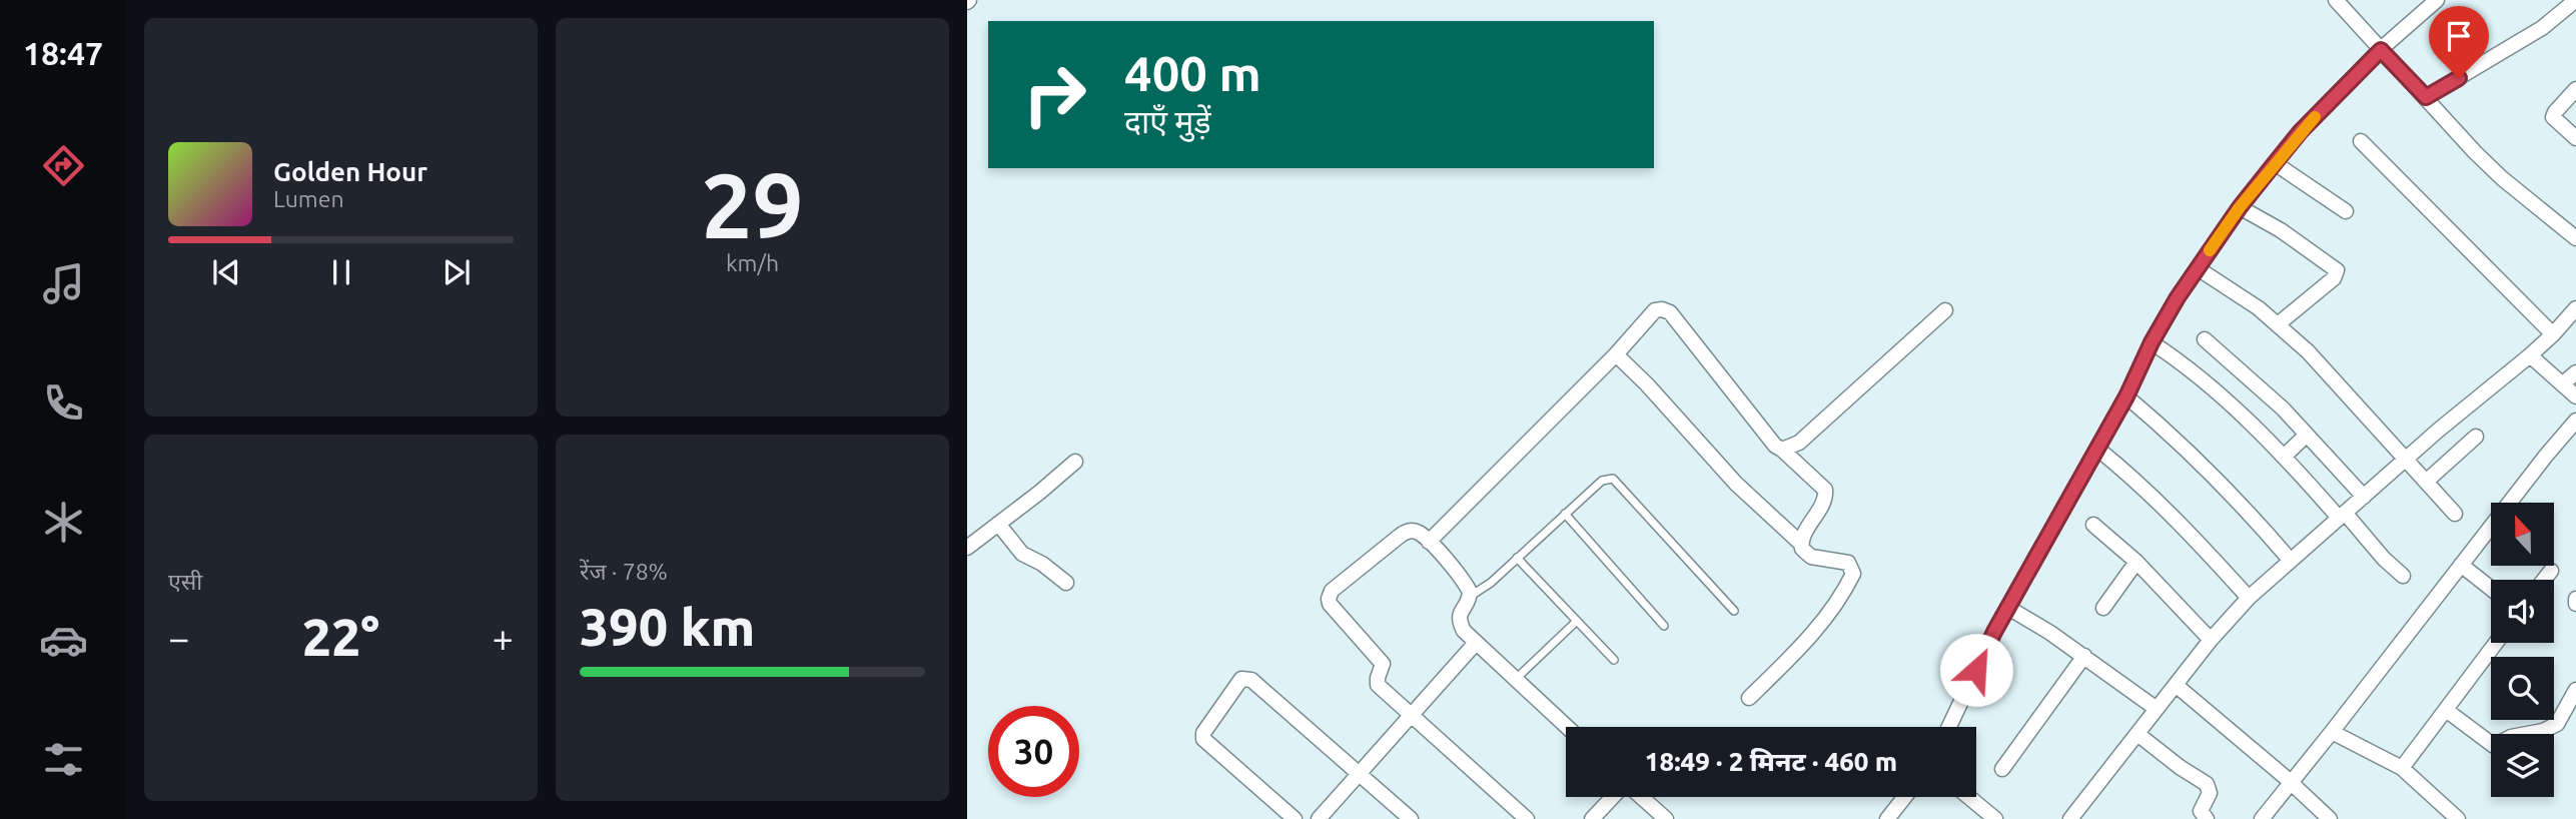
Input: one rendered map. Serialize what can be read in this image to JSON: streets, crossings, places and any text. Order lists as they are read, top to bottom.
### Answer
{
  "north": "top",
  "page": {
    "tabs": "18:47",
    "tile": [
      ["29", "km/h"],
      "एसी",
      ["रेंज · 78%", "390 km"]
    ],
    "turn": ["400 m", "दाएँ मुड़ें"],
    "song": ["Golden Hour", "Lumen"],
    "heat": ["−", "22°", "+"],
    "limit": "30",
    "trip": "18:49 · 2 मिनट · 460 m"
  }
}
